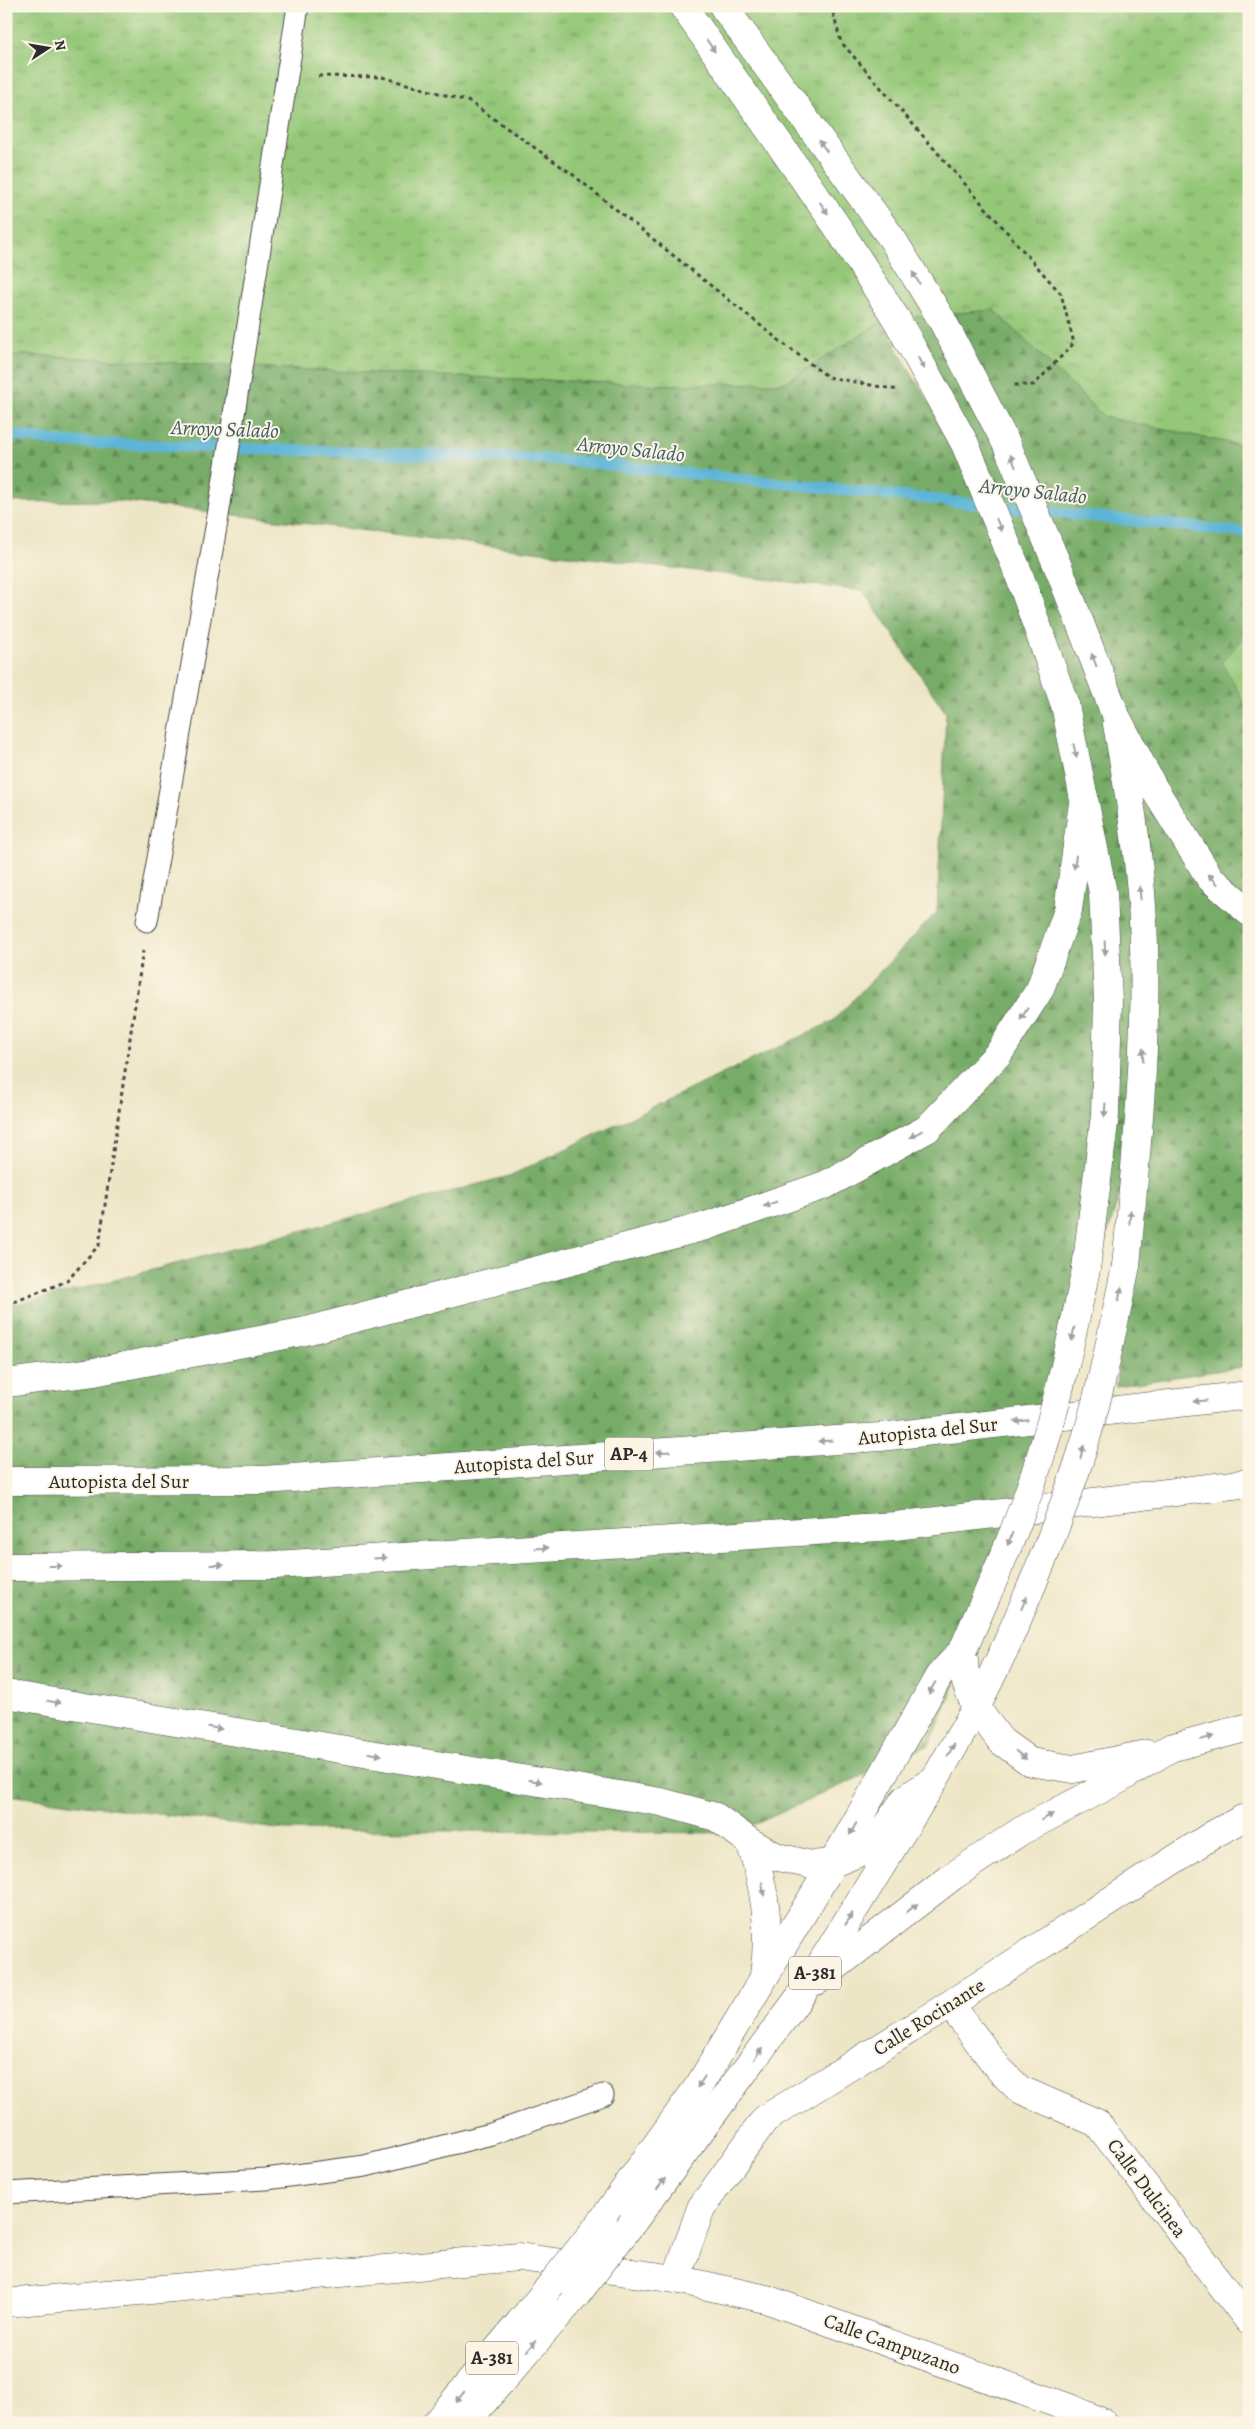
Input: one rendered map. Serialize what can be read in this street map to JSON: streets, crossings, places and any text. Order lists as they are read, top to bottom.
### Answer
{
  "streets": {
    "main road": [
      "Autopista del Sur",
      "AP-4",
      "A-381",
      "Calle Rocinante",
      "Calle Dulcinea",
      "Calle Campuzano"
    ]
  },
  "crossings": [
    ["Calle Rocinante", "Calle Dulcinea"],
    ["Calle Rocinante", "Calle Campuzano"]
  ],
  "water": ["Arroyo Salado"],
  "north": "right"
}
